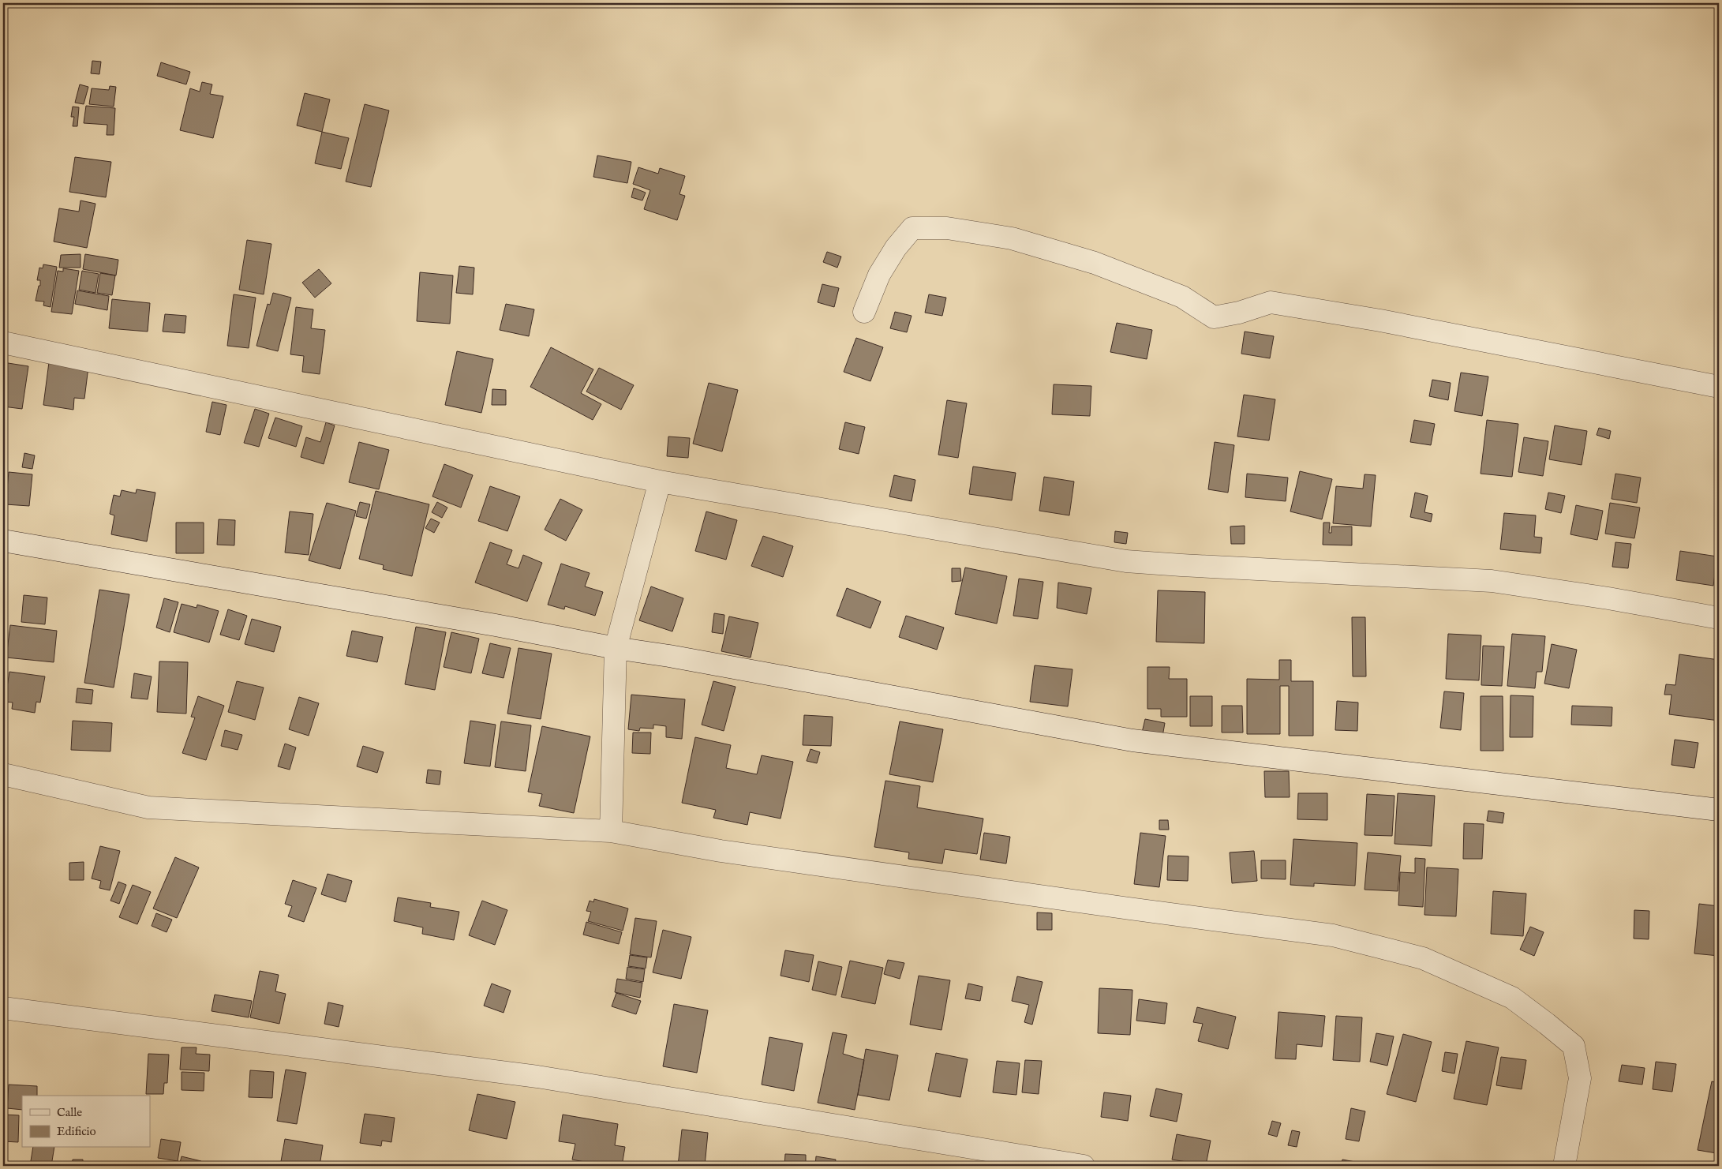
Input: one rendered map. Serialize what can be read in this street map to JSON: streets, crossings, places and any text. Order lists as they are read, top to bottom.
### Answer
{
  "legend": ["Calle", "Edificio"]
}
